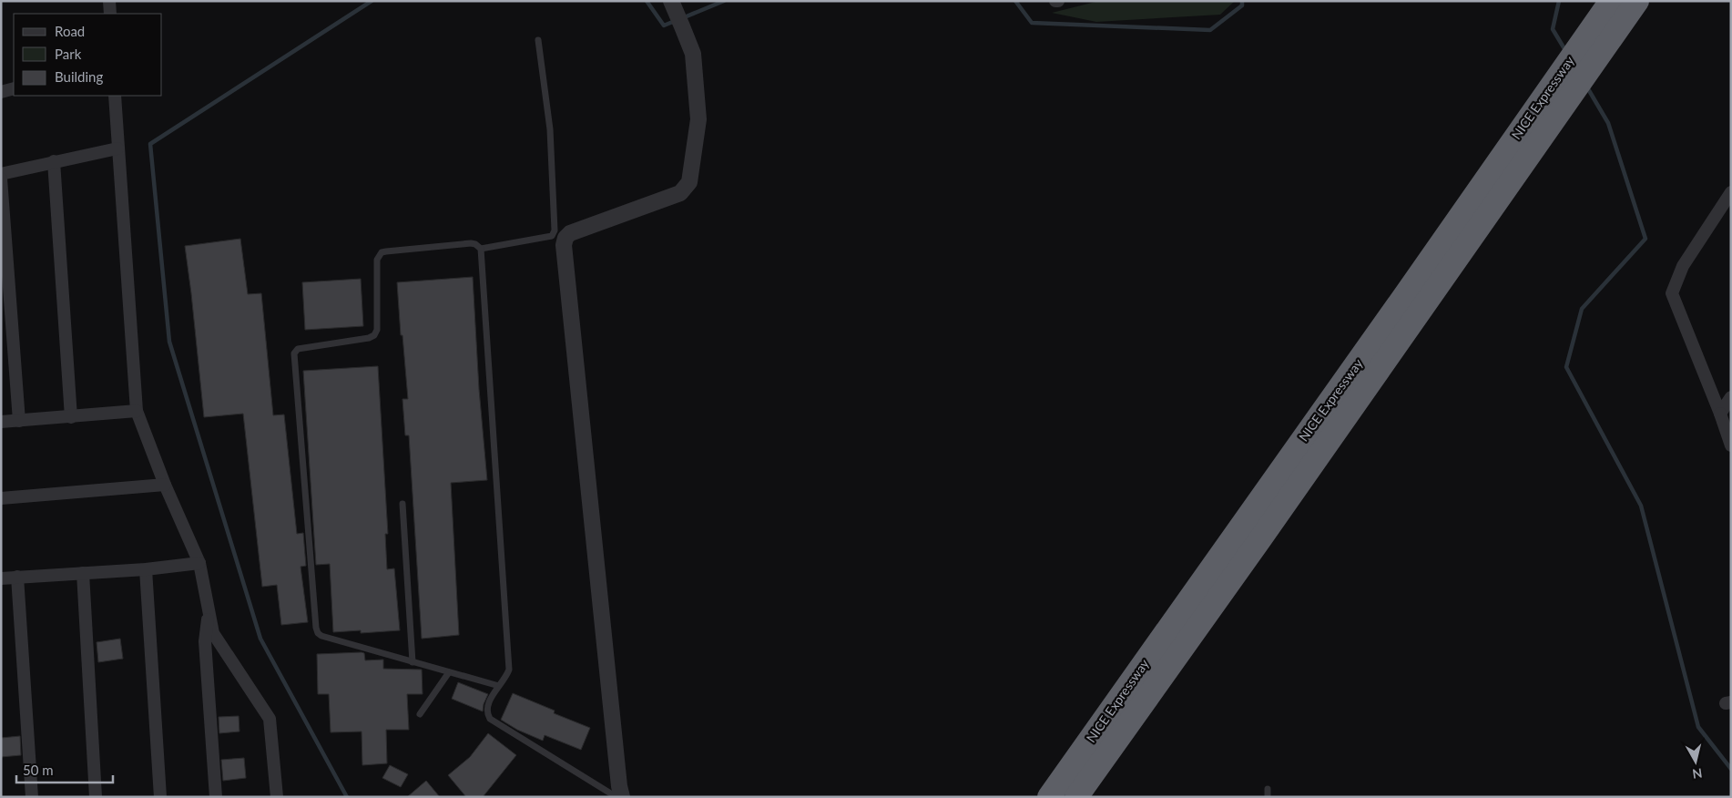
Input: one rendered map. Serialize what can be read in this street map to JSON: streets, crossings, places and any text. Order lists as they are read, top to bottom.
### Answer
{
  "streets": {
    "highway": ["NICE Expressway"]
  },
  "legend": ["Road", "Park", "Building"],
  "scale_bar": "50 m",
  "north": "bottom"
}
